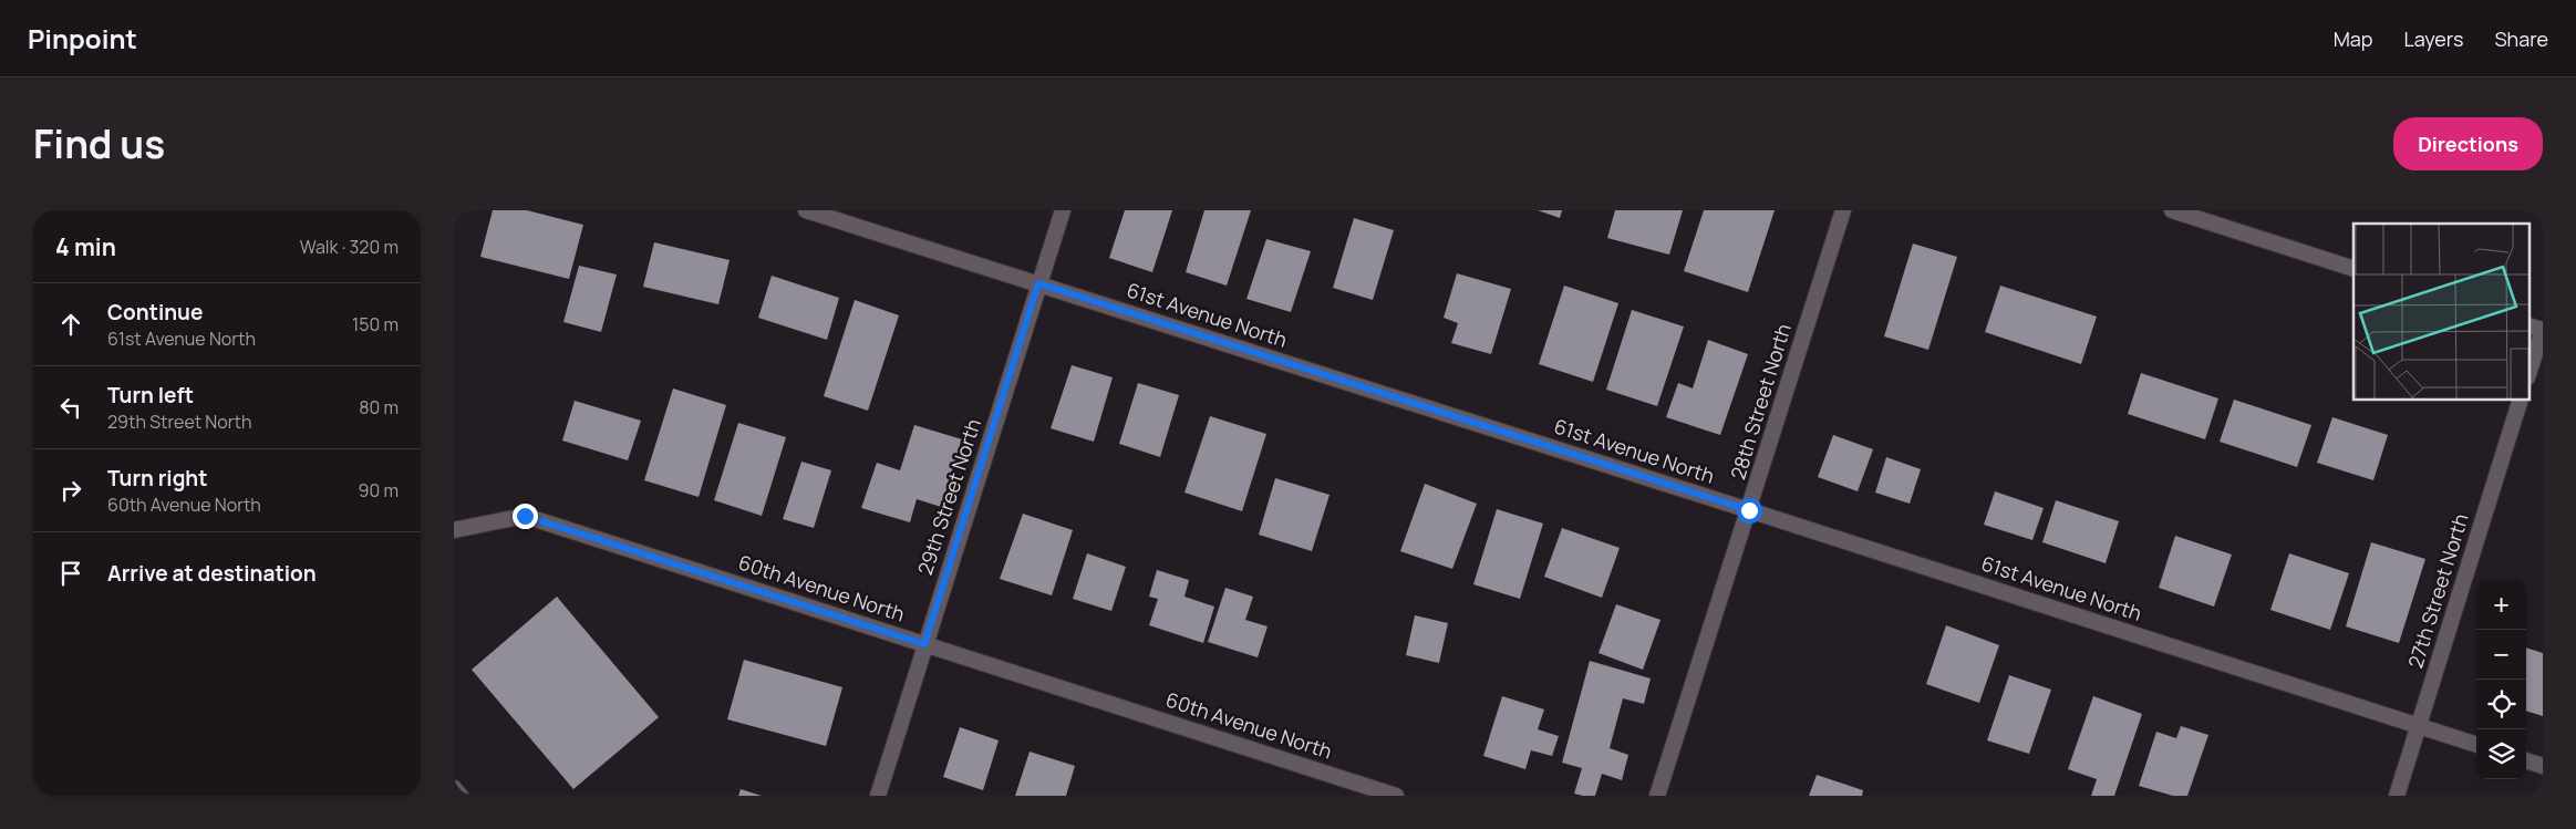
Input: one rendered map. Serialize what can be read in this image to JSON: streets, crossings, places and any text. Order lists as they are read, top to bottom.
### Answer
{
  "streets": {
    "street": [
      "61st Avenue North",
      "28th Street North",
      "29th Street North",
      "60th Avenue North",
      "27th Street North"
    ]
  },
  "crossings": [
    ["61st Avenue North", "28th Street North"],
    ["61st Avenue North", "29th Street North"],
    ["61st Avenue North", "27th Street North"],
    ["29th Street North", "60th Avenue North"]
  ],
  "page": {
    "header": "Pinpoint",
    "nav": ["Map", "Layers", "Share"],
    "title": "Find us",
    "buttons": "Directions",
    "heading": ["4 min", "Walk · 320 m"],
    "list": [
      ["Continue", "61st Avenue North", "150 m"],
      ["Turn left", "29th Street North", "80 m"],
      ["Turn right", "60th Avenue North", "90 m"],
      "Arrive at destination"
    ],
    "map_buttons": ["+", "−"]
  }
}
